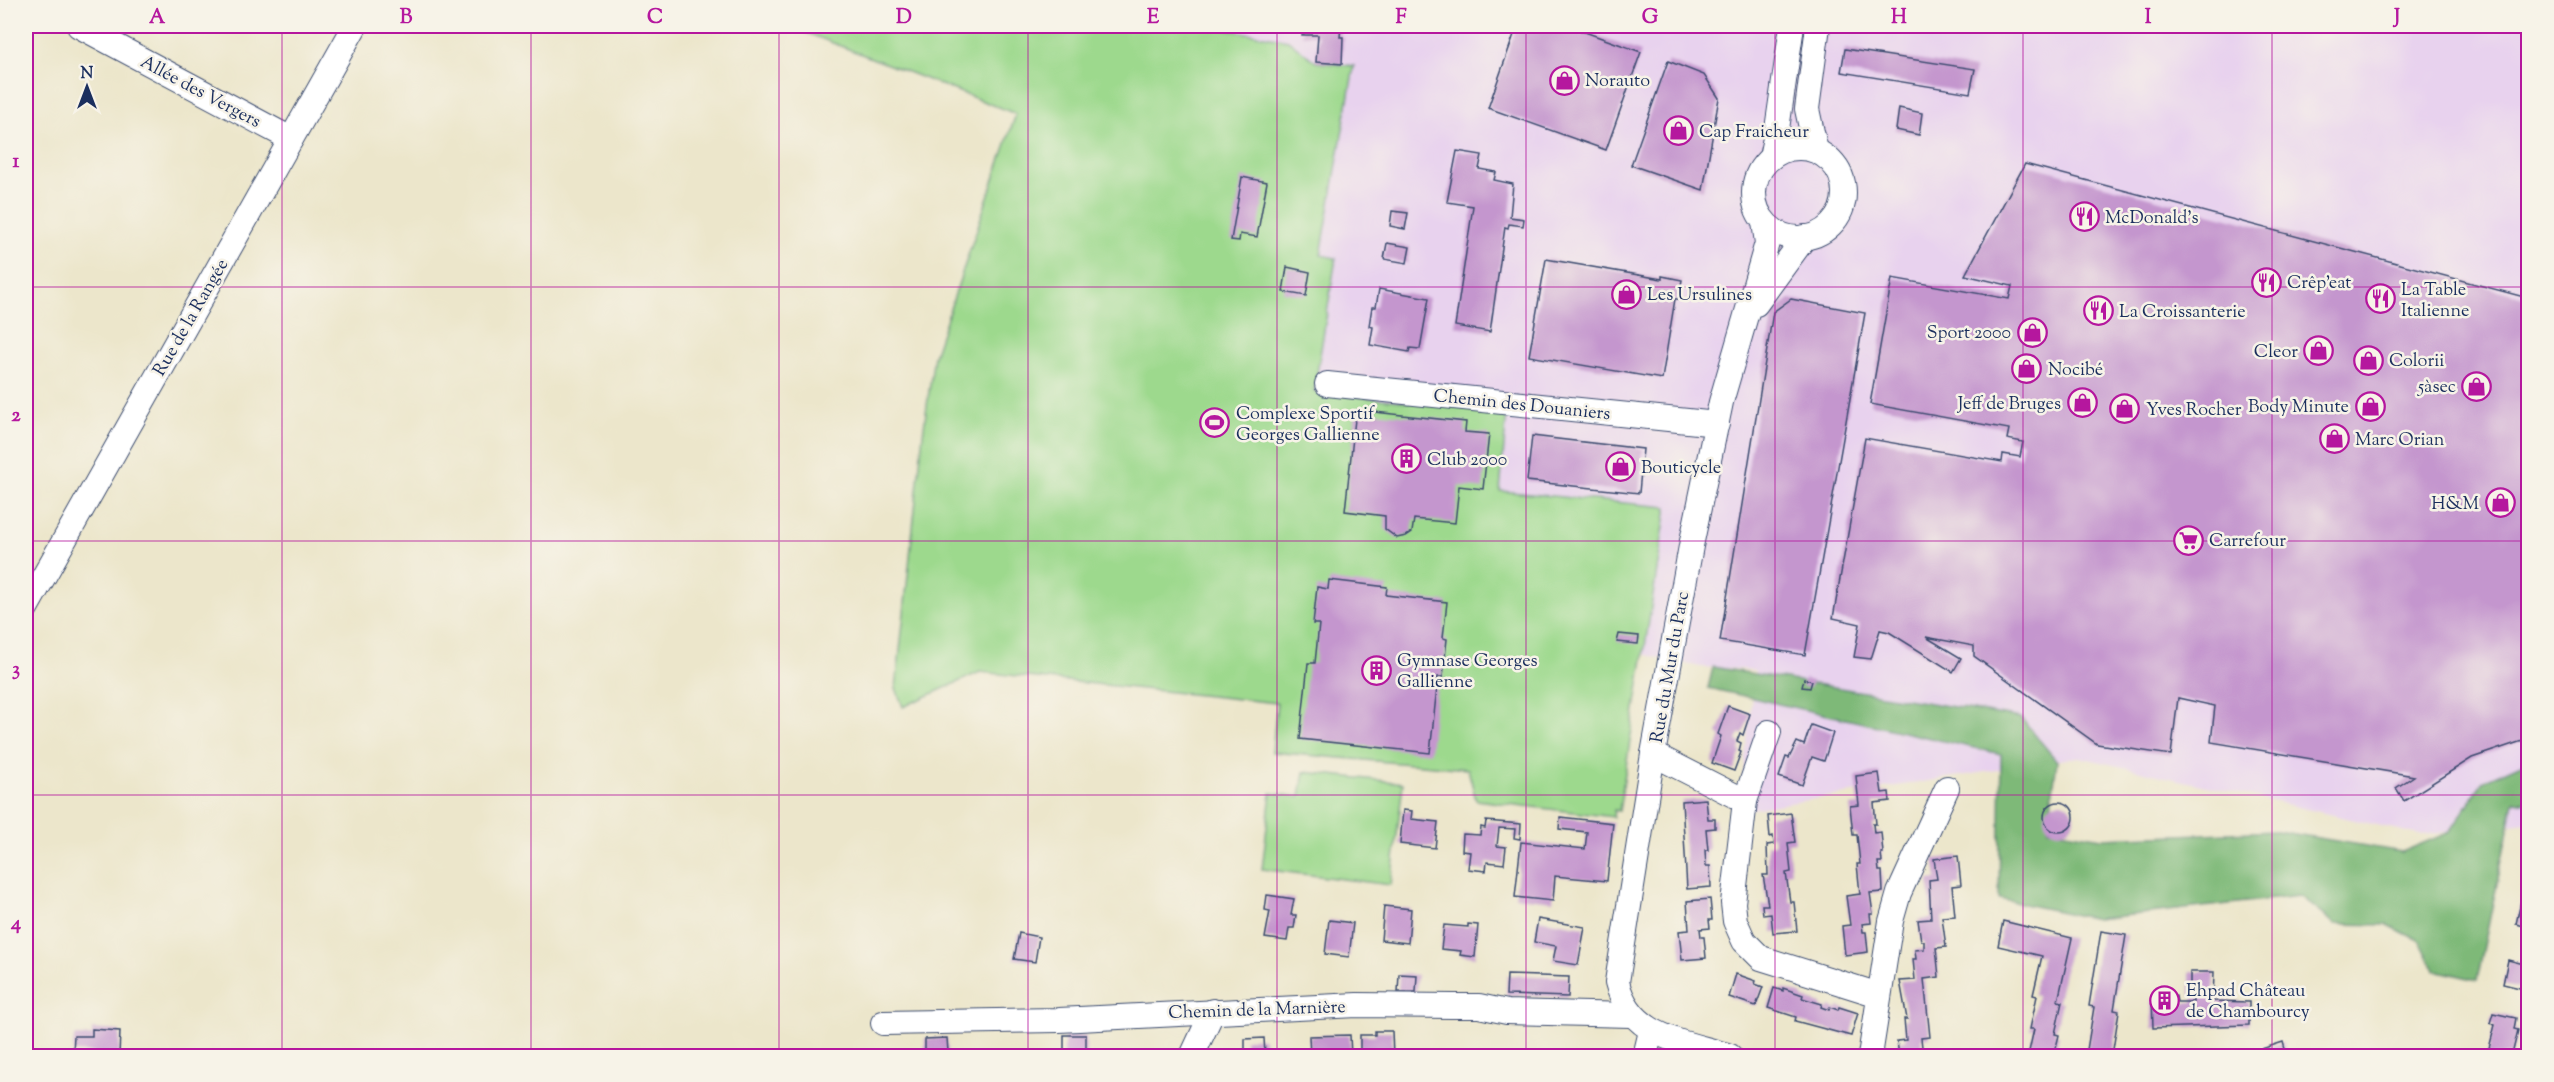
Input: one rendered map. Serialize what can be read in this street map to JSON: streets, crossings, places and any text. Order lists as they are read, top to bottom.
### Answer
{
  "streets": {
    "street": [
      "Allée des Vergers",
      "Rue de la Rangée",
      "Chemin des Douaniers",
      "Rue du Mur du Parc",
      "Chemin de la Marnière"
    ]
  },
  "crossings": [
    ["Allée des Vergers", "Rue de la Rangée"],
    ["Chemin des Douaniers", "Rue du Mur du Parc"],
    ["Rue du Mur du Parc", "Chemin de la Marnière"]
  ],
  "places": {
    "shop": [
      "Norauto",
      "Cap Fraicheur",
      "Les Ursulines",
      "Sport 2000",
      "Cleor",
      "Colorii",
      "Nocibé",
      "5àsec",
      "Jeff de Bruges",
      "Body Minute",
      "Yves Rocher",
      "Marc Orian",
      "Bouticycle",
      "H&M"
    ],
    "restaurant": [
      "McDonald's",
      "Crêp'eat",
      "La Table Italienne",
      "La Croissanterie"
    ],
    "sports": ["Complexe Sportif Georges Gallienne"],
    "building": ["Club 2000", "Gymnase Georges Gallienne", "Ehpad Château de Chambourcy"],
    "supermarket": ["Carrefour"]
  },
  "north": "top",
  "grid": {
    "columns": [
      "A",
      "B",
      "C",
      "D",
      "E",
      "F",
      "G",
      "H",
      "I",
      "J"
    ],
    "rows": [
      "1",
      "2",
      "3",
      "4"
    ]
  }
}
